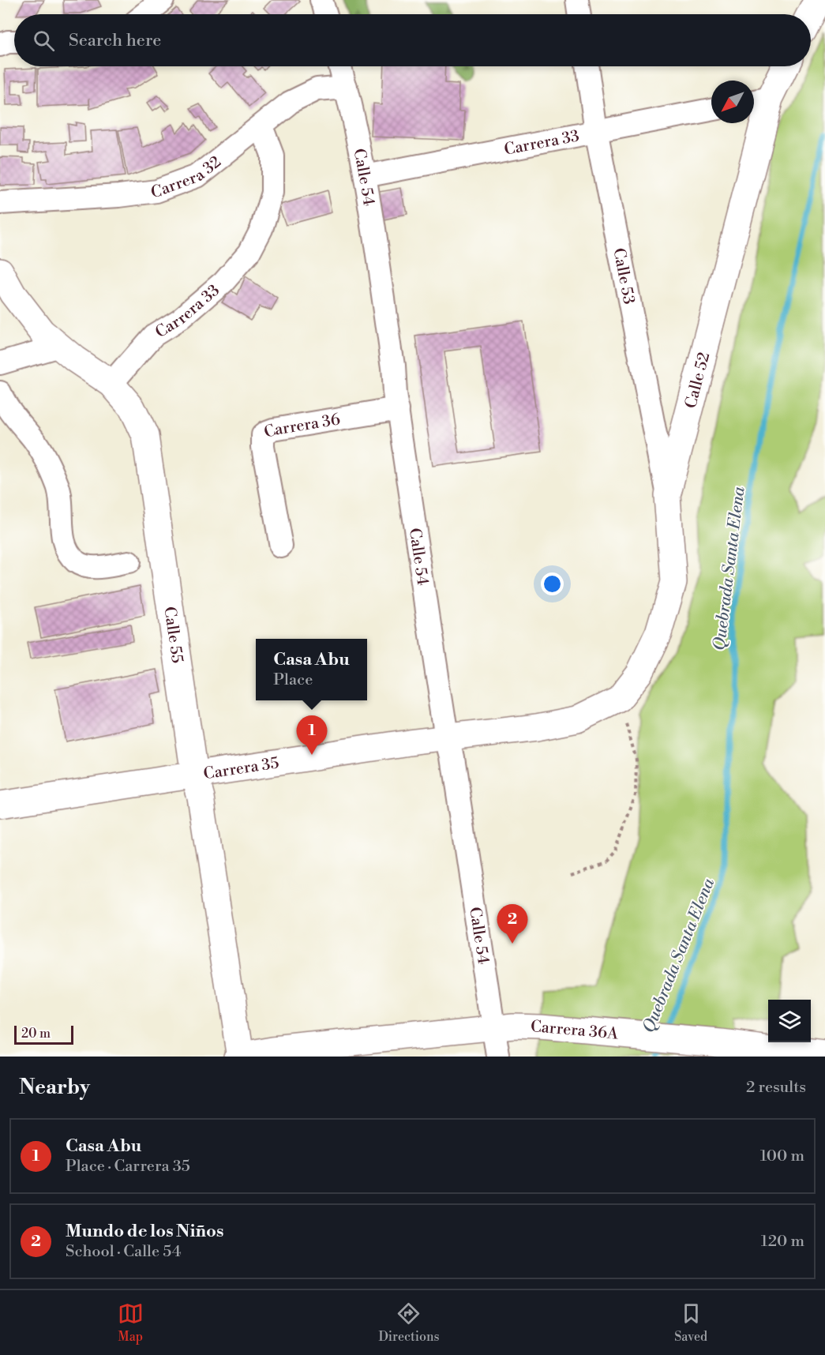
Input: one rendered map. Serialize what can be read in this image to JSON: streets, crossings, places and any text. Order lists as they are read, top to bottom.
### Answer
{
  "streets": {
    "street": [
      "Carrera 33",
      "Carrera 32",
      "Calle 54",
      "Calle 53",
      "Calle 52",
      "Carrera 36",
      "Calle 55",
      "Carrera 35",
      "Carrera 36A"
    ]
  },
  "crossings": [
    ["Carrera 33", "Carrera 32"],
    ["Carrera 33", "Calle 54"],
    ["Carrera 33", "Calle 53"],
    ["Carrera 33", "Calle 55"],
    ["Carrera 32", "Calle 54"],
    ["Calle 54", "Carrera 36"],
    ["Calle 54", "Carrera 35"],
    ["Calle 54", "Carrera 36A"],
    ["Calle 53", "Calle 52"],
    ["Calle 52", "Carrera 35"],
    ["Calle 55", "Carrera 35"]
  ],
  "water": ["Quebrada Santa Elena"],
  "scale_bar": "20 m",
  "north": "bottom left",
  "page": {
    "search": "Search here",
    "popup": ["Casa Abu", "Place"],
    "pins": ["1", "2"],
    "scale": "20 m",
    "heading": ["Nearby", "2 results"],
    "list": [
      {
        "mark": "1",
        "name": "Casa Abu",
        "note": "Place · Carrera 35",
        "value": "100 m"
      },
      {
        "mark": "2",
        "name": "Mundo de los Niños",
        "note": "School · Calle 54",
        "value": "120 m"
      }
    ],
    "nav": ["Map", "Directions", "Saved"]
  }
}
